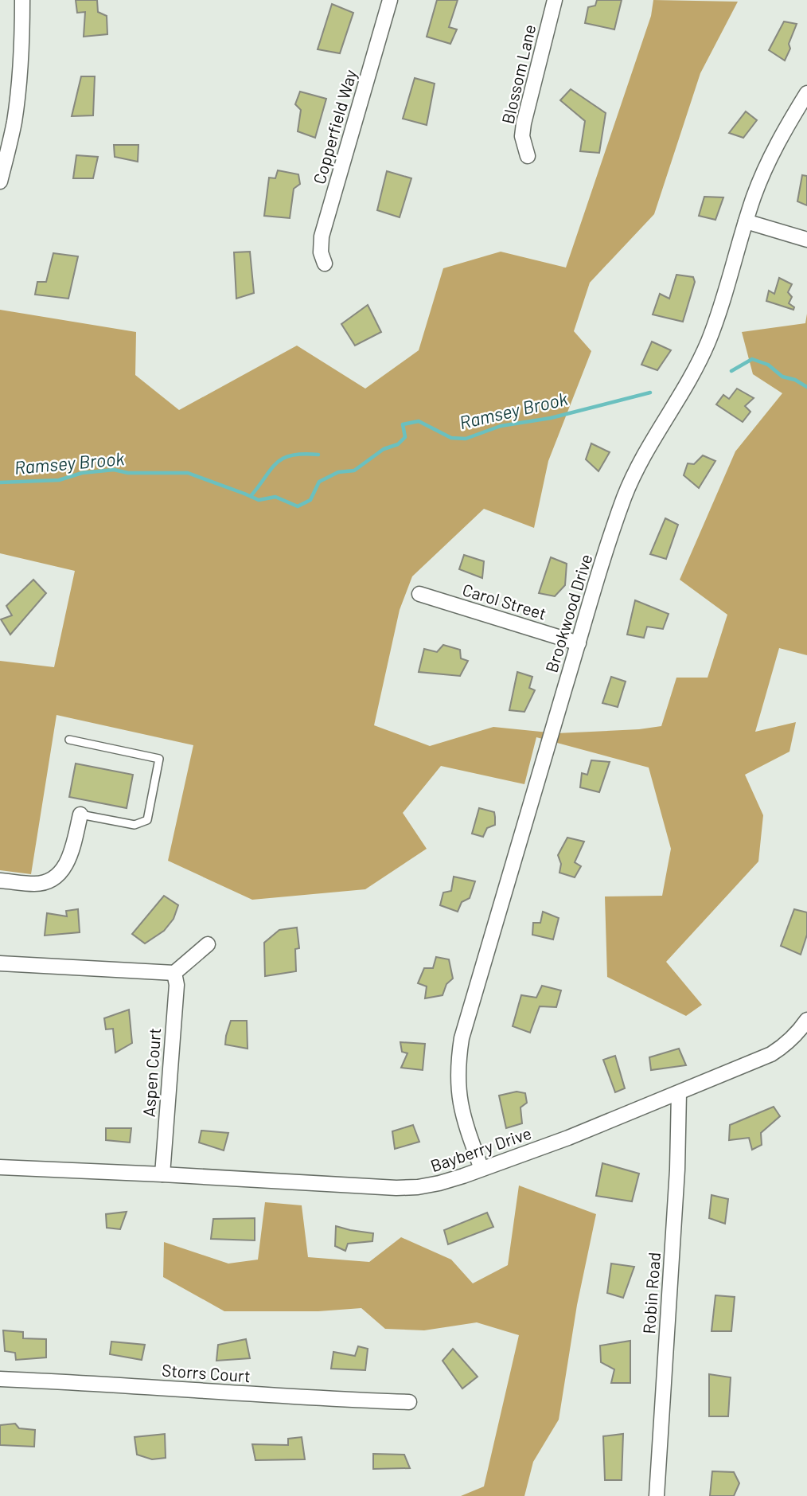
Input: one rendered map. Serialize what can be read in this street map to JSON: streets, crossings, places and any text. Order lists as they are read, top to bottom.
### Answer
{
  "streets": {
    "street": [
      "Blossom Lane",
      "Copperfield Way",
      "Carol Street",
      "Brookwood Drive",
      "Aspen Court",
      "Bayberry Drive",
      "Robin Road",
      "Storrs Court"
    ]
  },
  "crossings": [
    ["Carol Street", "Brookwood Drive"],
    ["Brookwood Drive", "Bayberry Drive"],
    ["Aspen Court", "Bayberry Drive"],
    ["Bayberry Drive", "Robin Road"]
  ],
  "water": ["Ramsey Brook"]
}
